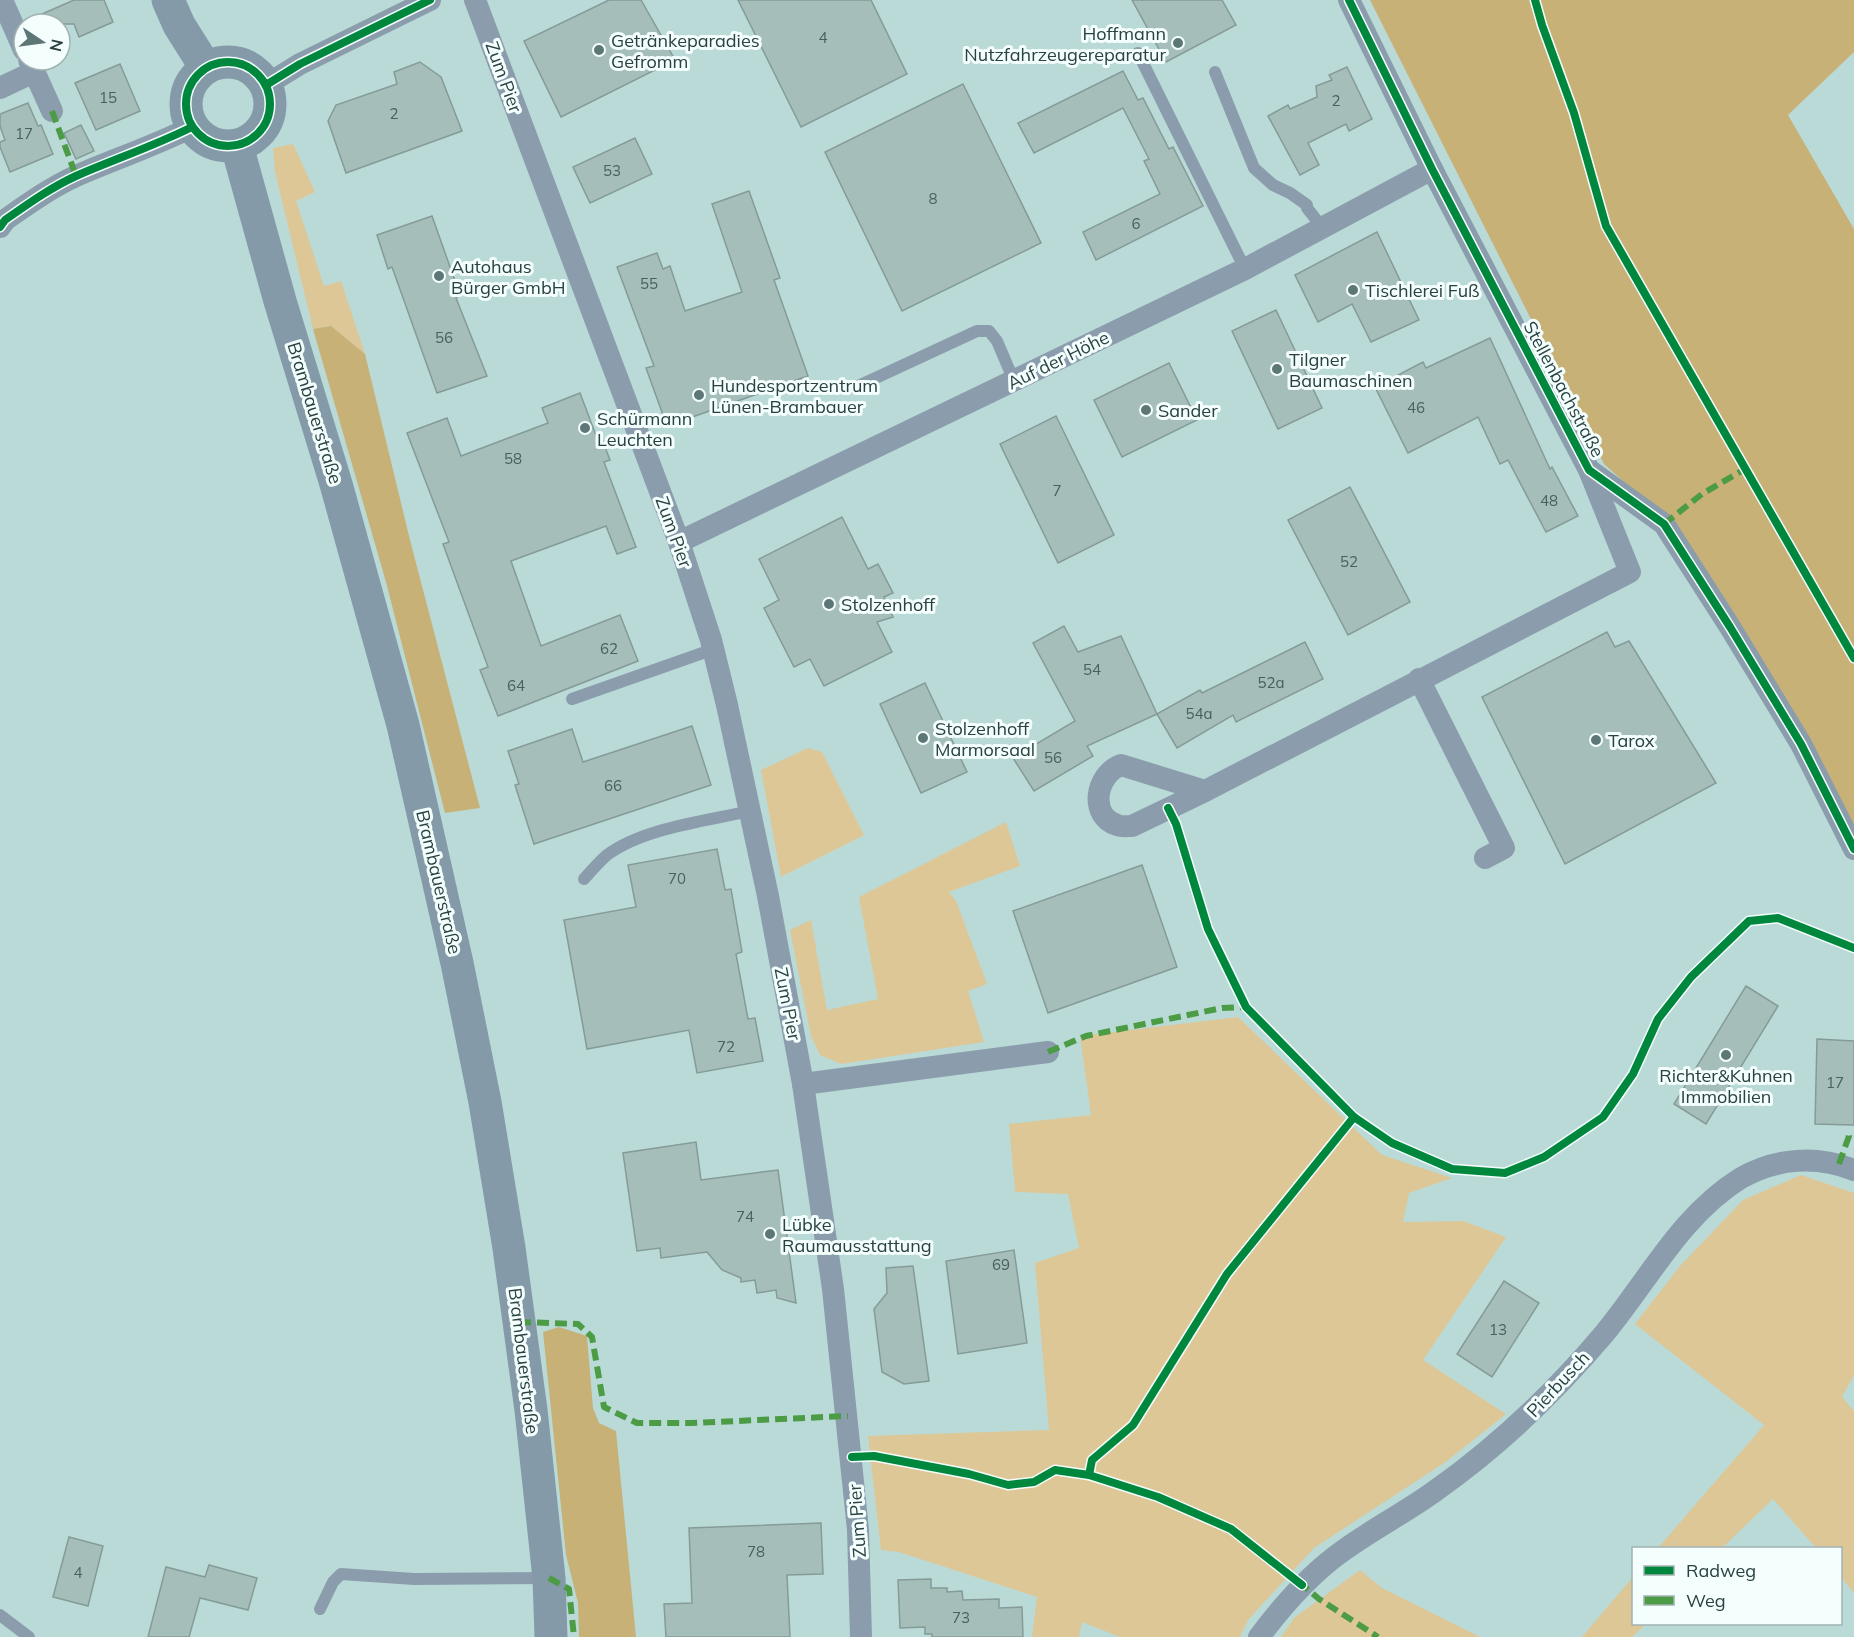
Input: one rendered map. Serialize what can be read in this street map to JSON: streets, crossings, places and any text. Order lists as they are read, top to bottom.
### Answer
{
  "streets": {
    "main road": ["Brambauerstraße"],
    "street": [
      "Zum Pier",
      "Auf der Höhe",
      "Stellenbachstraße",
      "Pierbusch"
    ]
  },
  "crossings": [
    ["Zum Pier", "Auf der Höhe"],
    ["Auf der Höhe", "Stellenbachstraße"]
  ],
  "places": [
    "Hoffmann Nutzfahrzeugereparatur",
    "Getränkeparadies Gefromm",
    "Autohaus Bürger GmbH",
    "Tischlerei Fuß",
    "Tilgner Baumaschinen",
    "Hundesportzentrum Lünen-Brambauer",
    "Sander",
    "Schürmann Leuchten",
    "Stolzenhoff",
    "Stolzenhoff Marmorsaal",
    "Tarox",
    "Richter&Kuhnen Immobilien",
    "Lübke Raumausstattung"
  ],
  "house_numbers": [
    "4",
    "15",
    "2",
    "2",
    "17",
    "53",
    "8",
    "6",
    "55",
    "56",
    "46",
    "58",
    "7",
    "48",
    "52",
    "62",
    "54",
    "52a",
    "64",
    "54a",
    "56",
    "66",
    "70",
    "72",
    "17",
    "74",
    "69",
    "13",
    "78",
    "4",
    "73"
  ],
  "legend": ["Radweg", "Weg"],
  "north": "right"
}
